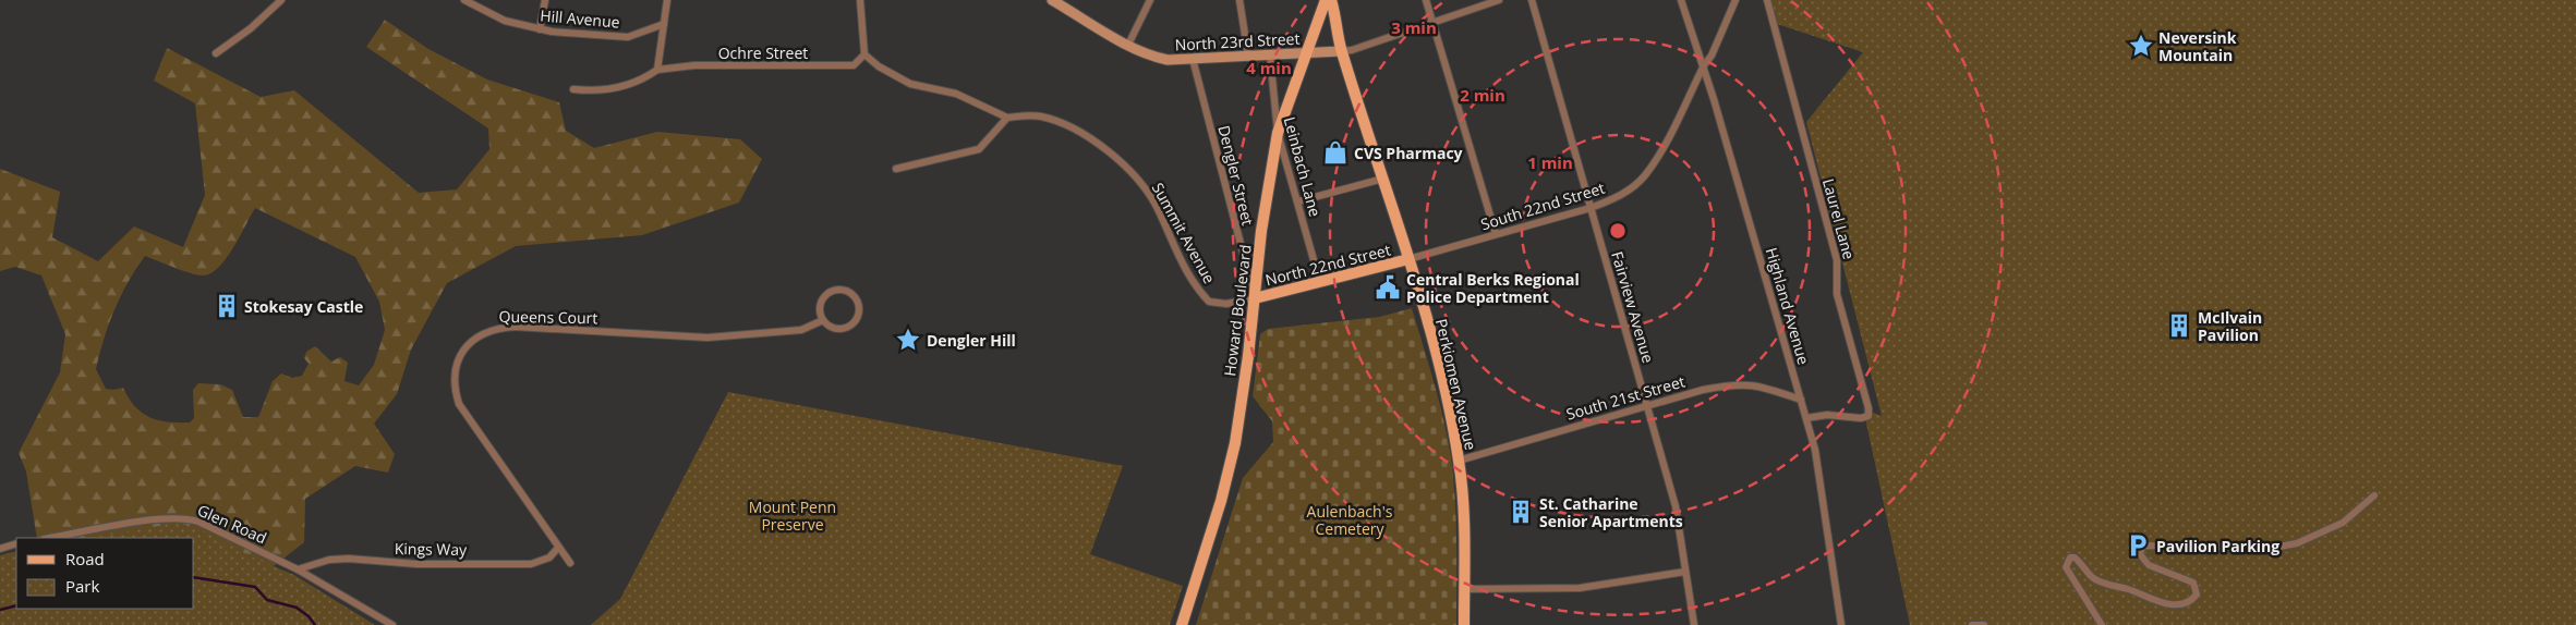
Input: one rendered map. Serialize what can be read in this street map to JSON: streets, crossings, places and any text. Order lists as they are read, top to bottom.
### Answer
{
  "streets": {
    "main road": [
      "North 23rd Street",
      "North 22nd Street",
      "Howard Boulevard",
      "Perkiomen Avenue"
    ],
    "street": [
      "Hill Avenue",
      "Ochre Street",
      "Leinbach Lane",
      "Dengler Street",
      "South 22nd Street",
      "Laurel Lane",
      "Summit Avenue",
      "Highland Avenue",
      "Fairview Avenue",
      "Queens Court",
      "South 21st Street",
      "Glen Road",
      "Kings Way"
    ]
  },
  "crossings": [
    ["North 23rd Street", "Leinbach Lane"],
    ["North 23rd Street", "Dengler Street"],
    ["North 23rd Street", "Howard Boulevard"],
    ["North 23rd Street", "Perkiomen Avenue"],
    ["Leinbach Lane", "North 22nd Street"],
    ["Leinbach Lane", "Howard Boulevard"],
    ["Dengler Street", "Summit Avenue"],
    ["Dengler Street", "North 22nd Street"],
    ["Dengler Street", "Howard Boulevard"],
    ["South 22nd Street", "North 22nd Street"],
    ["South 22nd Street", "Highland Avenue"],
    ["South 22nd Street", "Fairview Avenue"],
    ["South 22nd Street", "Perkiomen Avenue"],
    ["Laurel Lane", "Highland Avenue"],
    ["Summit Avenue", "North 22nd Street"],
    ["Summit Avenue", "Howard Boulevard"],
    ["North 22nd Street", "Howard Boulevard"],
    ["North 22nd Street", "Perkiomen Avenue"],
    ["Highland Avenue", "South 21st Street"],
    ["Fairview Avenue", "South 21st Street"],
    ["Queens Court", "Kings Way"],
    ["Perkiomen Avenue", "South 21st Street"],
    ["Glen Road", "Kings Way"]
  ],
  "parks": ["Mount Penn Preserve", "Aulenbach's Cemetery"],
  "places": {
    "place": ["Neversink Mountain", "Dengler Hill"],
    "shop": ["CVS Pharmacy"],
    "public building": ["Central Berks Regional Police Department"],
    "building": ["Stokesay Castle", "McIlvain Pavilion", "St. Catharine Senior Apartments"],
    "parking": ["Pavilion Parking"]
  },
  "legend": ["Road", "Park"],
  "rings": [
    "3 min",
    "4 min",
    "2 min",
    "1 min"
  ]
}
